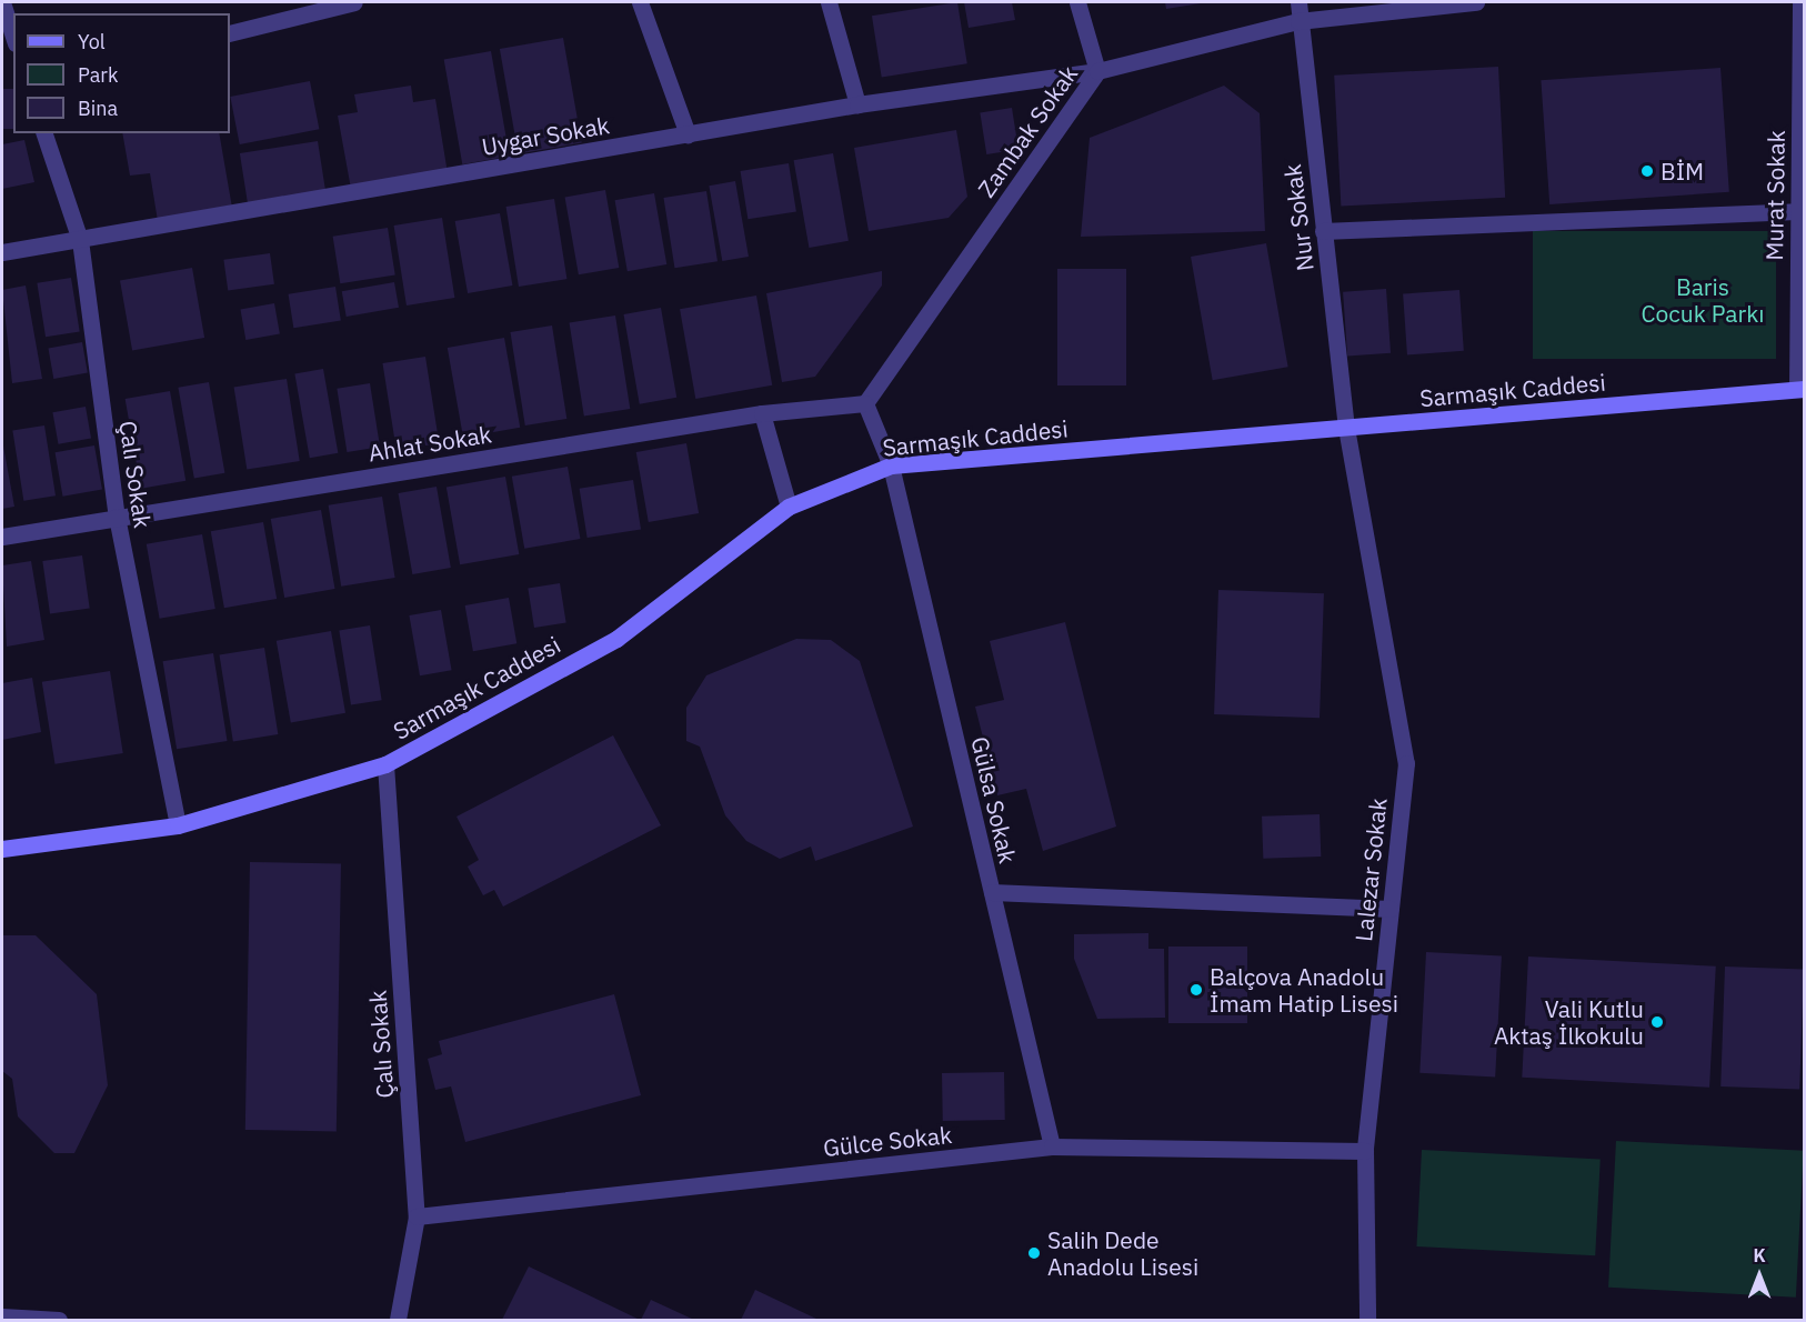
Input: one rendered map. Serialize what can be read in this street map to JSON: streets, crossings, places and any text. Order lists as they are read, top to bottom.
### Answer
{
  "streets": {
    "main road": ["Sarmaşık Caddesi"],
    "street": [
      "Zambak Sokak",
      "Uygar Sokak",
      "Murat Sokak",
      "Nur Sokak",
      "Ahlat Sokak",
      "Çalı Sokak",
      "Gülsa Sokak",
      "Lalezar Sokak",
      "Gülce Sokak"
    ]
  },
  "crossings": [
    ["Zambak Sokak", "Uygar Sokak"],
    ["Zambak Sokak", "Nur Sokak"],
    ["Zambak Sokak", "Ahlat Sokak"],
    ["Zambak Sokak", "Gülsa Sokak"],
    ["Uygar Sokak", "Çalı Sokak"],
    ["Murat Sokak", "Sarmaşık Caddesi"],
    ["Nur Sokak", "Sarmaşık Caddesi"],
    ["Nur Sokak", "Lalezar Sokak"],
    ["Sarmaşık Caddesi", "Çalı Sokak"],
    ["Sarmaşık Caddesi", "Gülsa Sokak"],
    ["Sarmaşık Caddesi", "Lalezar Sokak"],
    ["Ahlat Sokak", "Çalı Sokak"],
    ["Ahlat Sokak", "Gülsa Sokak"],
    ["Çalı Sokak", "Gülce Sokak"],
    ["Gülsa Sokak", "Gülce Sokak"],
    ["Lalezar Sokak", "Gülce Sokak"]
  ],
  "parks": ["Baris Cocuk Parkı"],
  "places": [
    "BİM",
    "Balçova Anadolu İmam Hatip Lisesi",
    "Vali Kutlu Aktaş İlkokulu",
    "Salih Dede Anadolu Lisesi"
  ],
  "legend": ["Yol", "Park", "Bina"],
  "north": "top"
}
